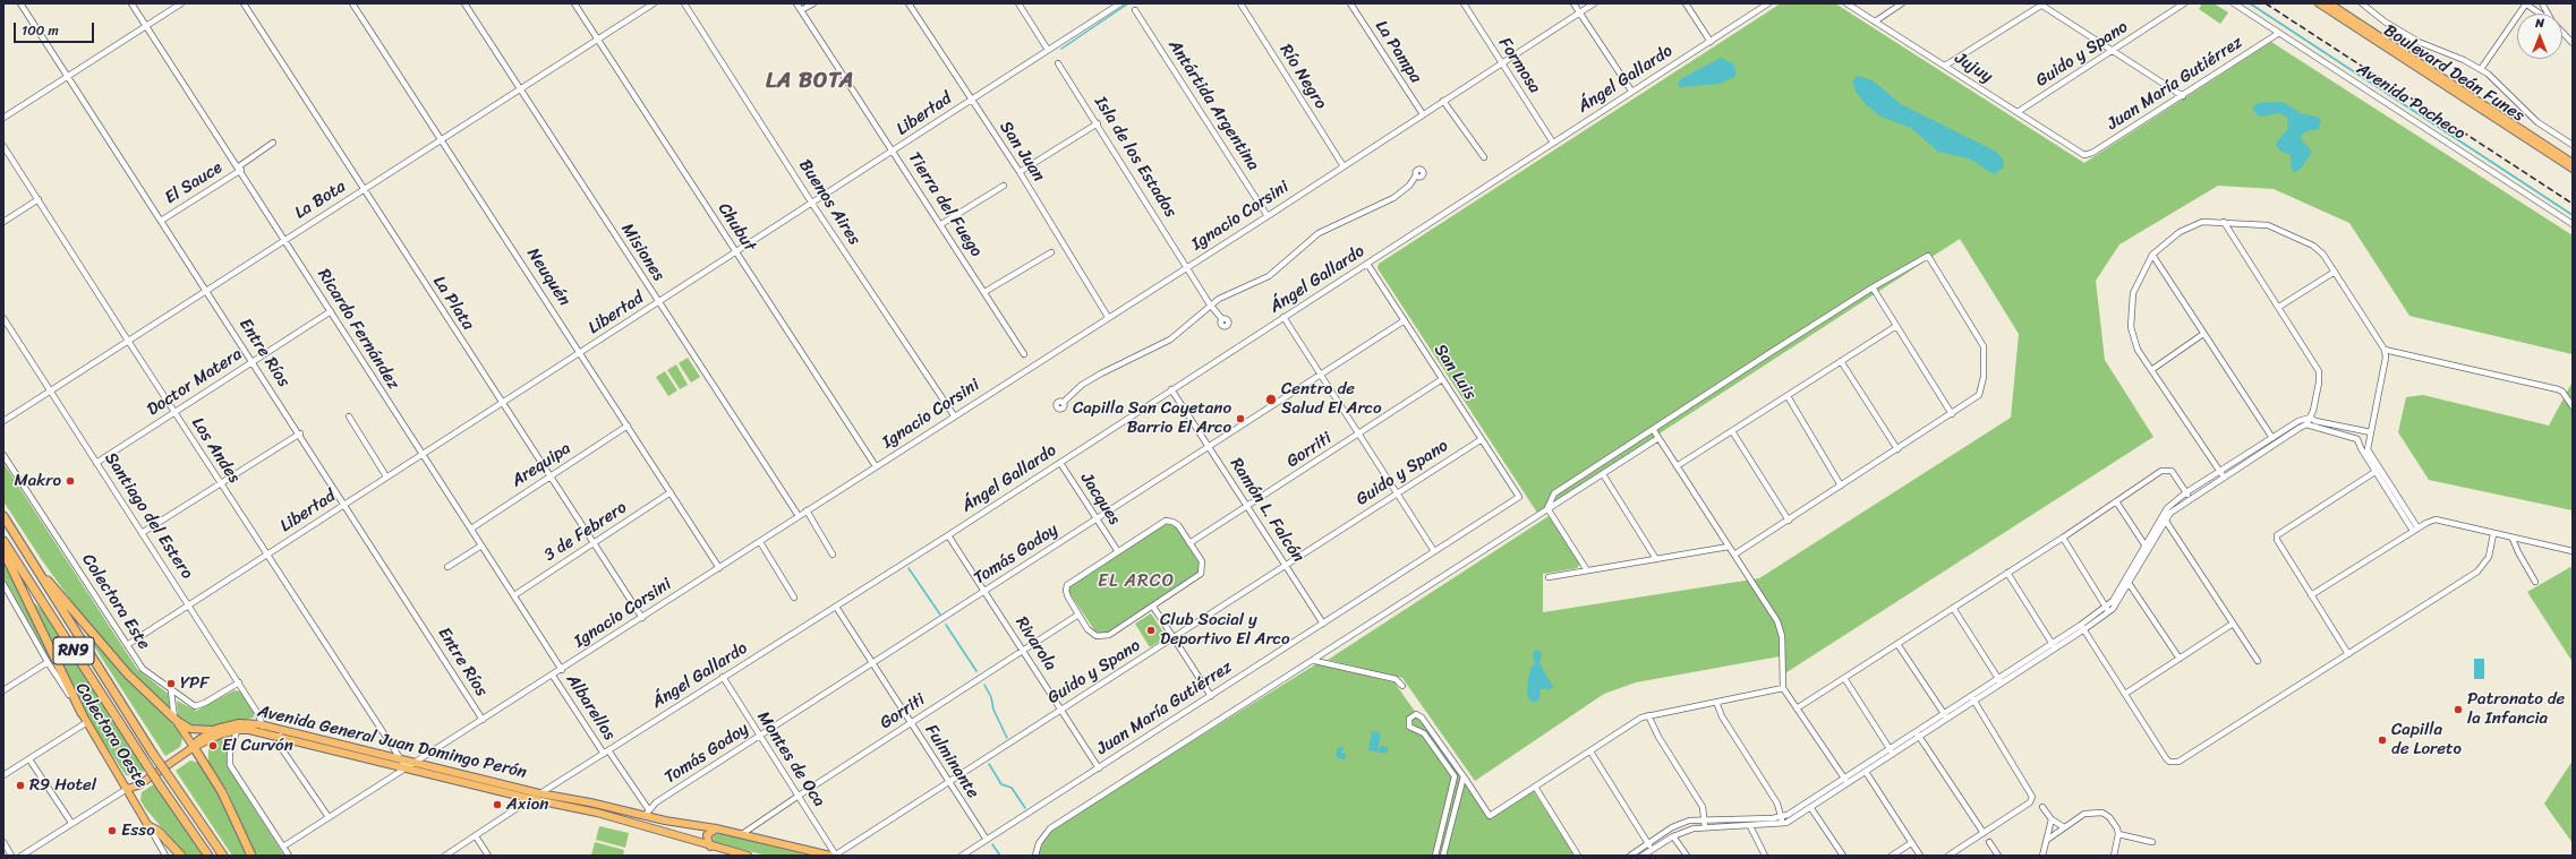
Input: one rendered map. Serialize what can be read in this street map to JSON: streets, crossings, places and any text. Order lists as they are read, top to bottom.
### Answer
{
  "streets": {
    "highway": ["RN9"],
    "main road": ["Boulevard Deán Funes", "Colectora Oeste", "Avenida General Juan Domingo Perón"],
    "street": [
      "La Pampa",
      "Guido y Spano",
      "Formosa",
      "Jujuy",
      "Río Negro",
      "Ángel Gallardo",
      "Juan María Gutiérrez",
      "Avenida Pacheco",
      "Antártida Argentina",
      "Libertad",
      "San Juan",
      "Isla de los Estados",
      "El Sauce",
      "La Bota",
      "Buenos Aires",
      "Tierra del Fuego",
      "Ignacio Corsini",
      "Chubut",
      "Misiones",
      "Neuquén",
      "La Plata",
      "Ricardo Fernández",
      "Entre Ríos",
      "San Luis",
      "Doctor Matera",
      "Los Andes",
      "Gorriti",
      "Arequipa",
      "Jacques",
      "Ramón L. Falcón",
      "Santiago del Estero",
      "3 de Febrero",
      "Tomás Godoy",
      "Colectora Este",
      "Rivarola",
      "Albarellos",
      "Montes de Oca",
      "Fulminante"
    ]
  },
  "crossings": [
    ["La Pampa", "Ignacio Corsini"],
    ["Guido y Spano", "Jujuy"],
    ["Guido y Spano", "San Luis"],
    ["Guido y Spano", "Ramón L. Falcón"],
    ["Guido y Spano", "Rivarola"],
    ["Guido y Spano", "Avenida General Juan Domingo Perón"],
    ["Guido y Spano", "Montes de Oca"],
    ["Guido y Spano", "Fulminante"],
    ["Formosa", "Ángel Gallardo"],
    ["Formosa", "Ignacio Corsini"],
    ["Jujuy", "Juan María Gutiérrez"],
    ["Río Negro", "Ignacio Corsini"],
    ["Ángel Gallardo", "San Luis"],
    ["Ángel Gallardo", "Jacques"],
    ["Ángel Gallardo", "Ramón L. Falcón"],
    ["Ángel Gallardo", "Rivarola"],
    ["Ángel Gallardo", "Albarellos"],
    ["Ángel Gallardo", "Avenida General Juan Domingo Perón"],
    ["Ángel Gallardo", "Montes de Oca"],
    ["Ángel Gallardo", "Fulminante"],
    ["Juan María Gutiérrez", "Avenida Pacheco"],
    ["Juan María Gutiérrez", "San Luis"],
    ["Juan María Gutiérrez", "Ramón L. Falcón"],
    ["Juan María Gutiérrez", "Rivarola"],
    ["Juan María Gutiérrez", "Fulminante"],
    ["Antártida Argentina", "Ignacio Corsini"],
    ["Libertad", "San Juan"],
    ["Libertad", "Buenos Aires"],
    ["Libertad", "Tierra del Fuego"],
    ["Libertad", "Chubut"],
    ["Libertad", "Misiones"],
    ["Libertad", "Neuquén"],
    ["Libertad", "La Plata"],
    ["Libertad", "Ricardo Fernández"],
    ["Libertad", "Entre Ríos"],
    ["Libertad", "Los Andes"],
    ["Libertad", "Santiago del Estero"],
    ["Libertad", "Colectora Este"],
    ["San Juan", "Ignacio Corsini"],
    ["Isla de los Estados", "Ignacio Corsini"],
    ["El Sauce", "Ricardo Fernández"],
    ["El Sauce", "Entre Ríos"],
    ["La Bota", "Chubut"],
    ["La Bota", "Misiones"],
    ["La Bota", "Neuquén"],
    ["La Bota", "La Plata"],
    ["La Bota", "Ricardo Fernández"],
    ["La Bota", "Entre Ríos"],
    ["La Bota", "Los Andes"],
    ["La Bota", "Santiago del Estero"],
    ["Buenos Aires", "Ignacio Corsini"],
    ["Ignacio Corsini", "Chubut"],
    ["Ignacio Corsini", "Misiones"],
    ["Ignacio Corsini", "Neuquén"],
    ["Ignacio Corsini", "La Plata"],
    ["Ignacio Corsini", "Ricardo Fernández"],
    ["Ignacio Corsini", "Entre Ríos"],
    ["Ignacio Corsini", "Los Andes"],
    ["Ignacio Corsini", "Albarellos"],
    ["Ignacio Corsini", "Avenida General Juan Domingo Perón"],
    ["Neuquén", "Arequipa"],
    ["Neuquén", "3 de Febrero"],
    ["La Plata", "Arequipa"],
    ["La Plata", "3 de Febrero"],
    ["Ricardo Fernández", "Doctor Matera"],
    ["Ricardo Fernández", "Arequipa"],
    ["Ricardo Fernández", "3 de Febrero"],
    ["Entre Ríos", "Doctor Matera"],
    ["San Luis", "Gorriti"],
    ["San Luis", "Tomás Godoy"],
    ["Doctor Matera", "Los Andes"],
    ["Doctor Matera", "Santiago del Estero"],
    ["Los Andes", "Avenida General Juan Domingo Perón"],
    ["Gorriti", "Ramón L. Falcón"],
    ["Gorriti", "Rivarola"],
    ["Gorriti", "Avenida General Juan Domingo Perón"],
    ["Gorriti", "Montes de Oca"],
    ["Gorriti", "Fulminante"],
    ["Jacques", "Tomás Godoy"],
    ["Ramón L. Falcón", "Tomás Godoy"],
    ["Santiago del Estero", "Colectora Este"],
    ["Santiago del Estero", "Avenida General Juan Domingo Perón"],
    ["Tomás Godoy", "Rivarola"],
    ["Tomás Godoy", "Albarellos"],
    ["Tomás Godoy", "Avenida General Juan Domingo Perón"],
    ["Tomás Godoy", "Montes de Oca"],
    ["Tomás Godoy", "Fulminante"],
    ["Albarellos", "Avenida General Juan Domingo Perón"],
    ["Avenida General Juan Domingo Perón", "Montes de Oca"]
  ],
  "districts": ["LA BOTA", "EL ARCO"],
  "places": [
    "Centro de Salud El Arco",
    "Capilla San Cayetano Barrio El Arco",
    "Makro",
    "Club Social y Deportivo El Arco",
    "YPF",
    "Patronato de la Infancia",
    "Capilla de Loreto",
    "El Curvón",
    "R9 Hotel",
    "Axion",
    "Esso"
  ],
  "scale_bar": "100 m",
  "north": "top"
}
